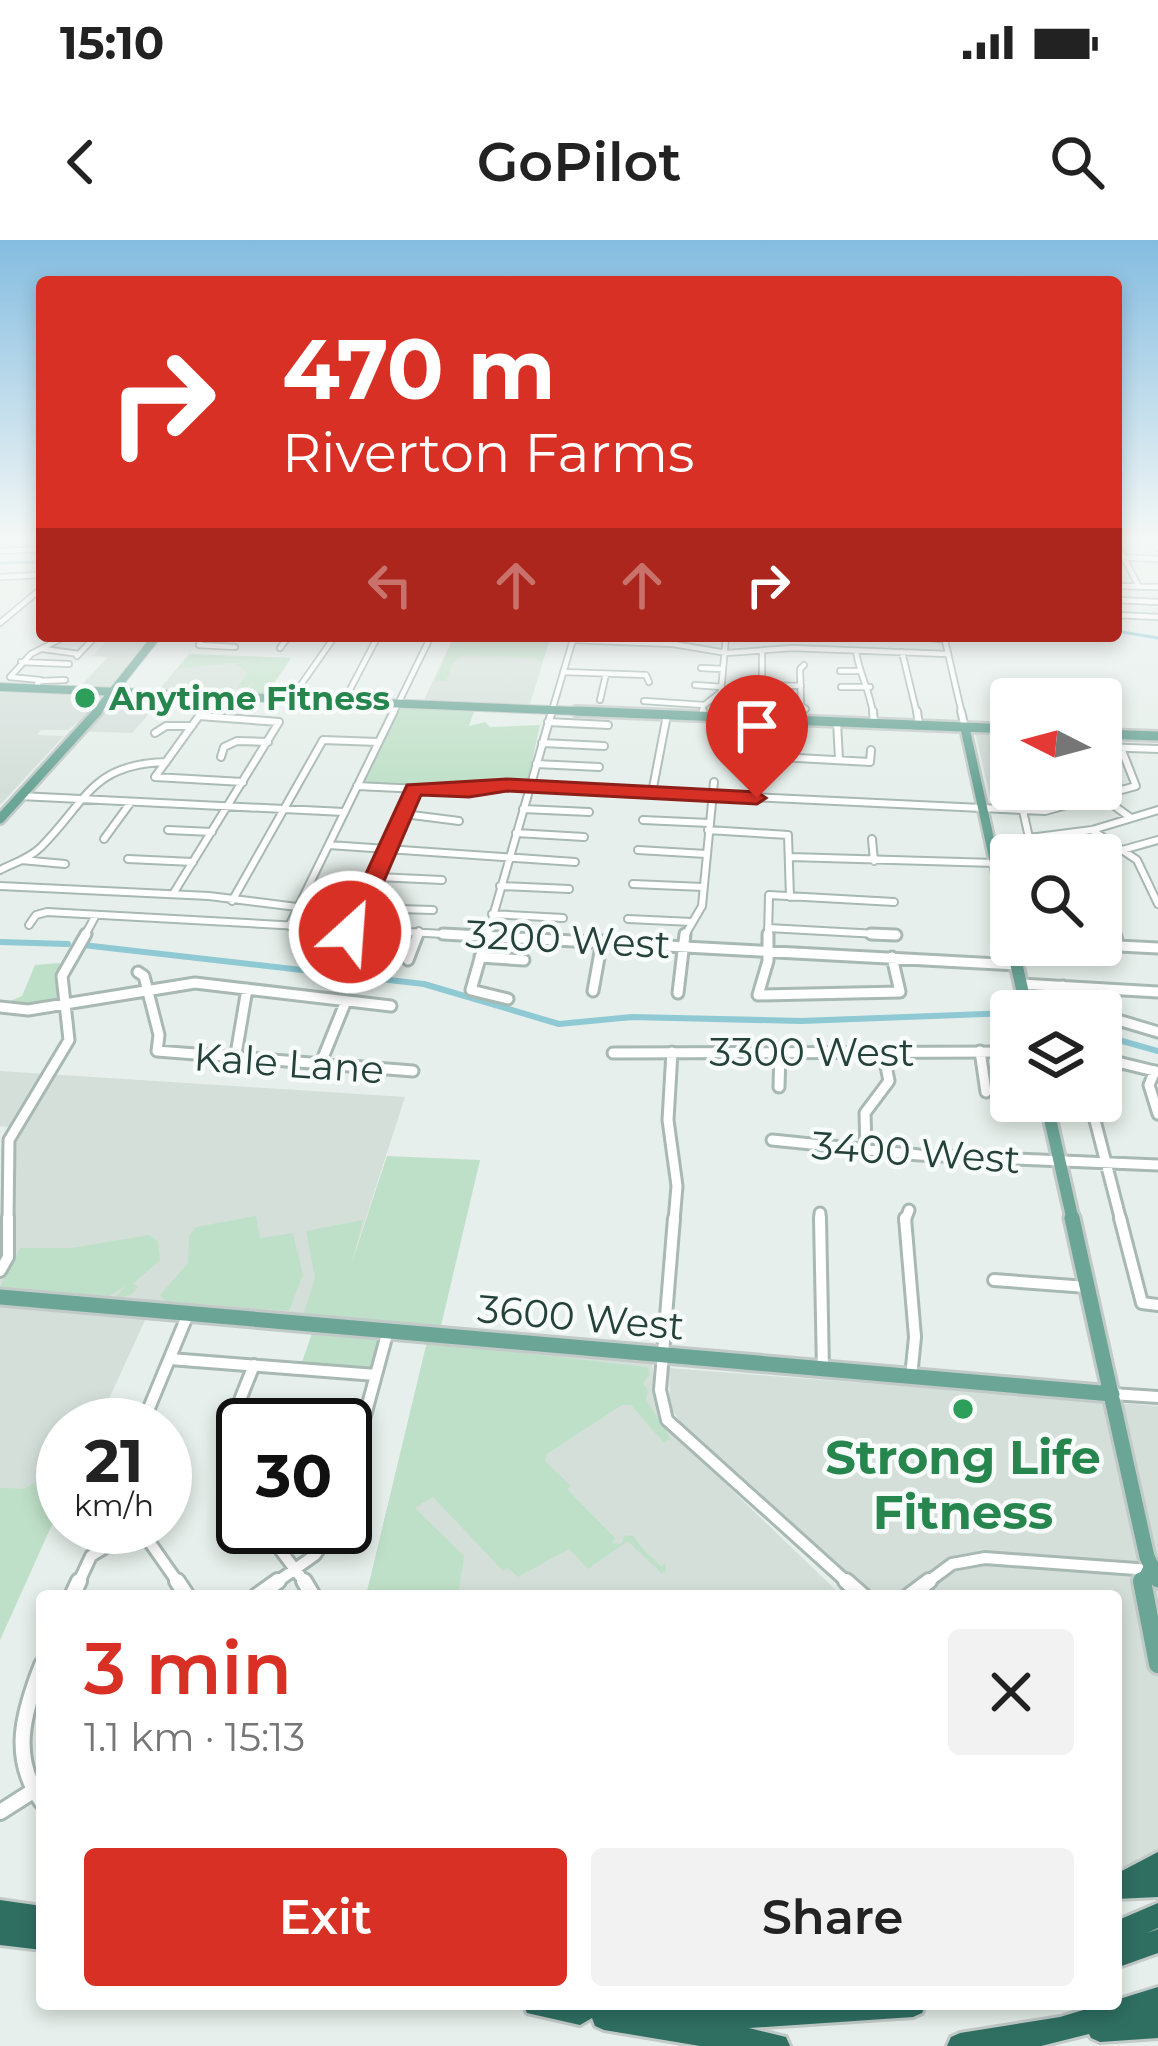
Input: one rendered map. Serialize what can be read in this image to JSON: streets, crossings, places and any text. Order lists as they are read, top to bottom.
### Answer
{
  "streets": {
    "main road": ["3600 West"],
    "street": [
      "3200 West",
      "3300 West",
      "Kale Lane",
      "3400 West"
    ]
  },
  "places": ["Anytime Fitness", "Strong Life Fitness"],
  "north": "left",
  "page": {
    "status": "15:10",
    "header": "GoPilot",
    "turn": ["470 m", "Riverton Farms"],
    "speed": "21 km/h",
    "limit": "30",
    "heading": ["3 min", "1.1 km · 15:13"],
    "buttons": ["Exit", "Share"]
  }
}
